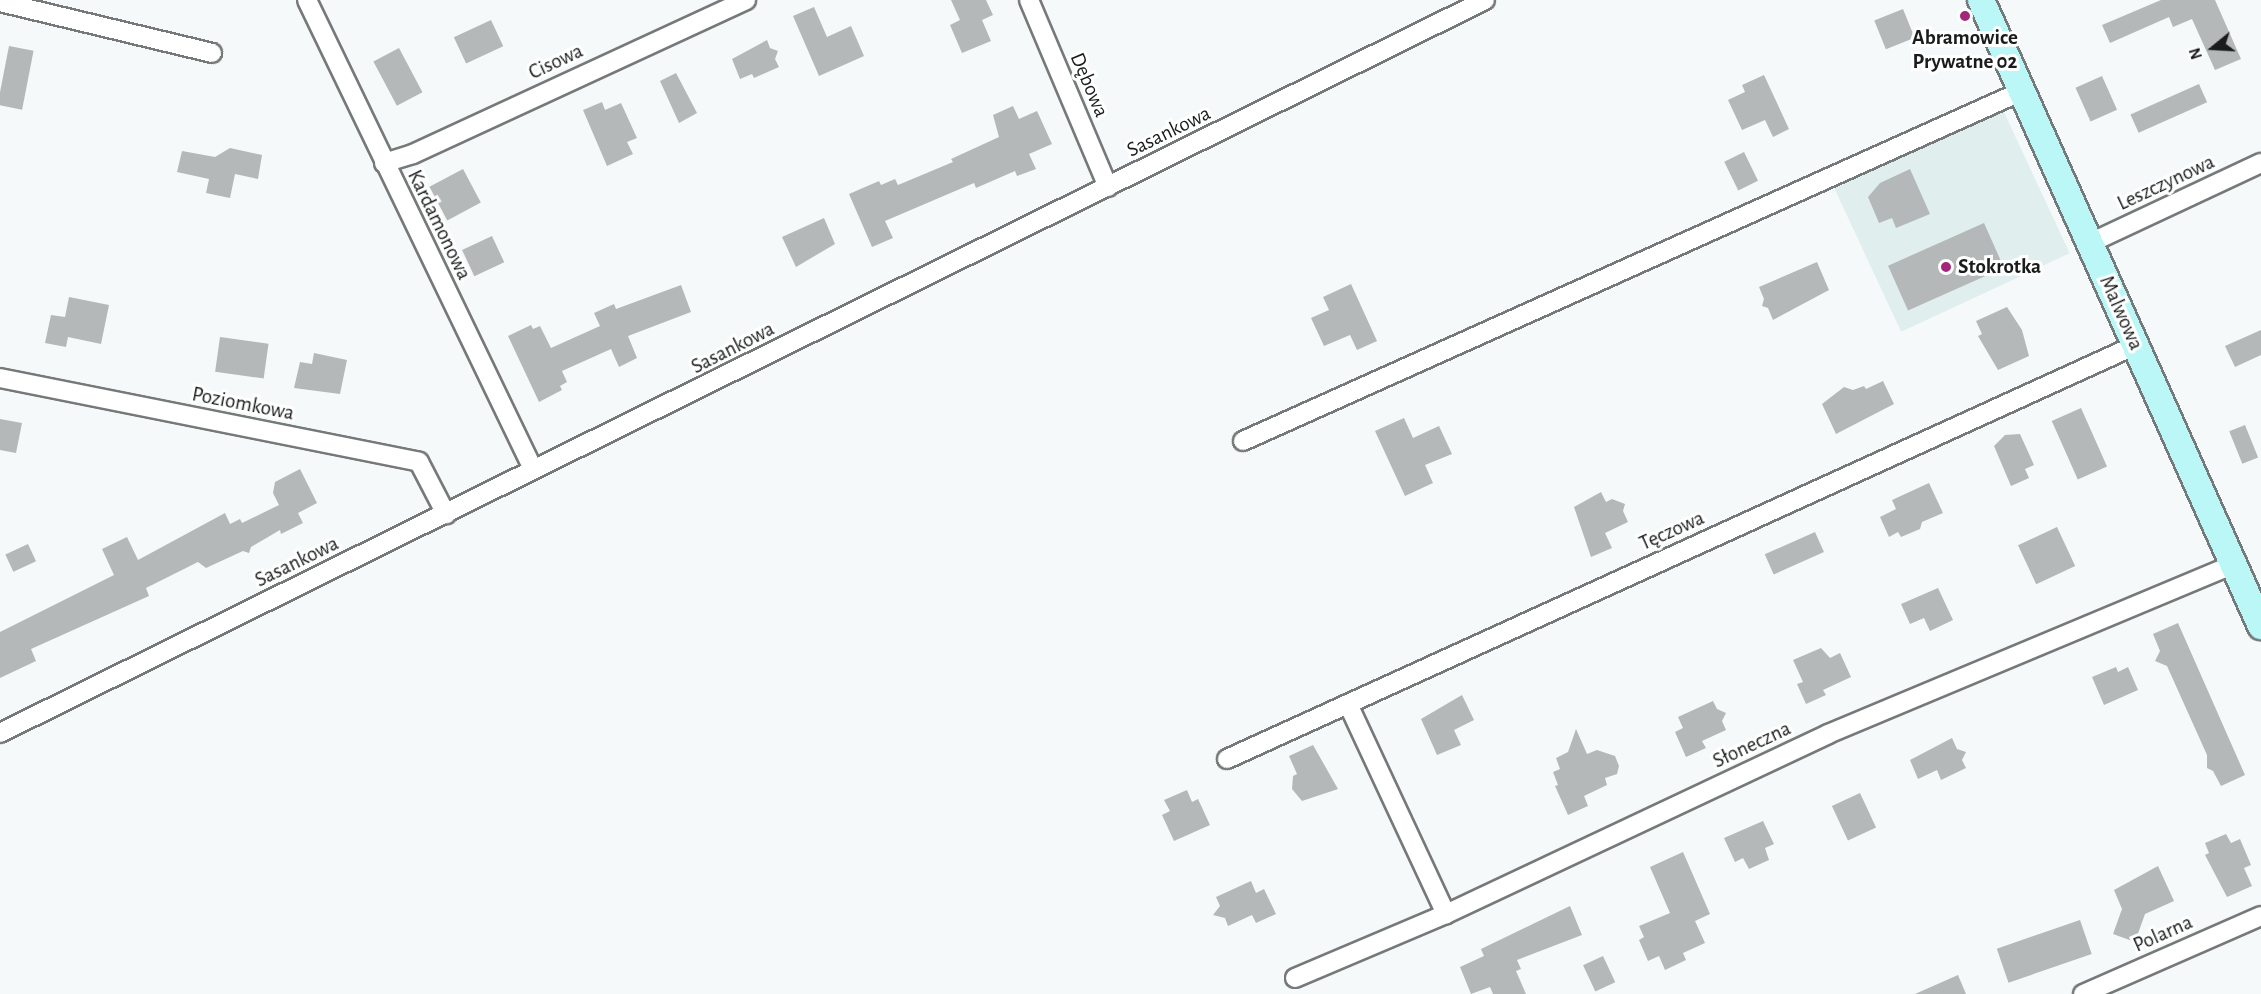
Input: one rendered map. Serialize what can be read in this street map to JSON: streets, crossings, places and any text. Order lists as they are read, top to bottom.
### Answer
{
  "streets": {
    "street": [
      "Cisowa",
      "Dębowa",
      "Sasankowa",
      "Leszczynowa",
      "Kardamonowa",
      "Malwowa",
      "Poziomkowa",
      "Tęczowa",
      "Słoneczna",
      "Polarna"
    ]
  },
  "crossings": [
    ["Cisowa", "Kardamonowa"],
    ["Dębowa", "Sasankowa"],
    ["Sasankowa", "Kardamonowa"],
    ["Sasankowa", "Poziomkowa"],
    ["Leszczynowa", "Malwowa"],
    ["Malwowa", "Tęczowa"],
    ["Malwowa", "Słoneczna"]
  ],
  "places": ["Abramowice Prywatne 02", "Stokrotka"],
  "north": "left"
}
